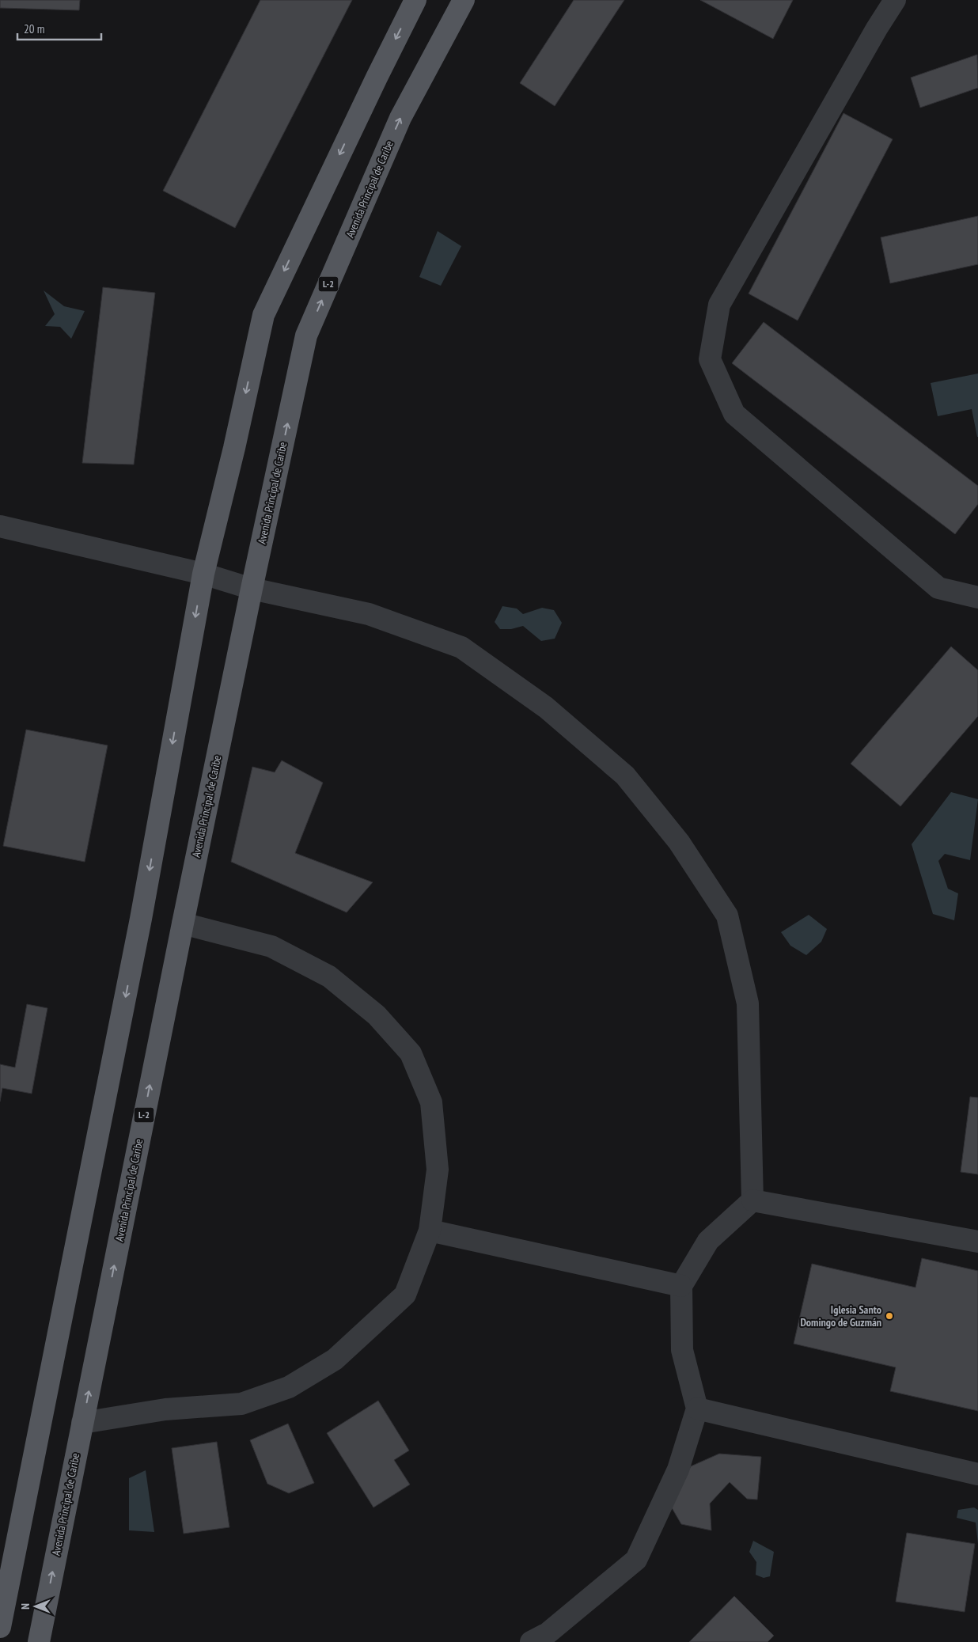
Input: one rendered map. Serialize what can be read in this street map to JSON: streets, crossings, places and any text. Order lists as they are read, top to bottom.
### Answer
{
  "streets": {
    "main road": ["Avenida Principal de Caribe", "L-2"]
  },
  "places": ["Iglesia Santo Domingo de Guzmán"],
  "scale_bar": "20 m",
  "north": "left"
}
